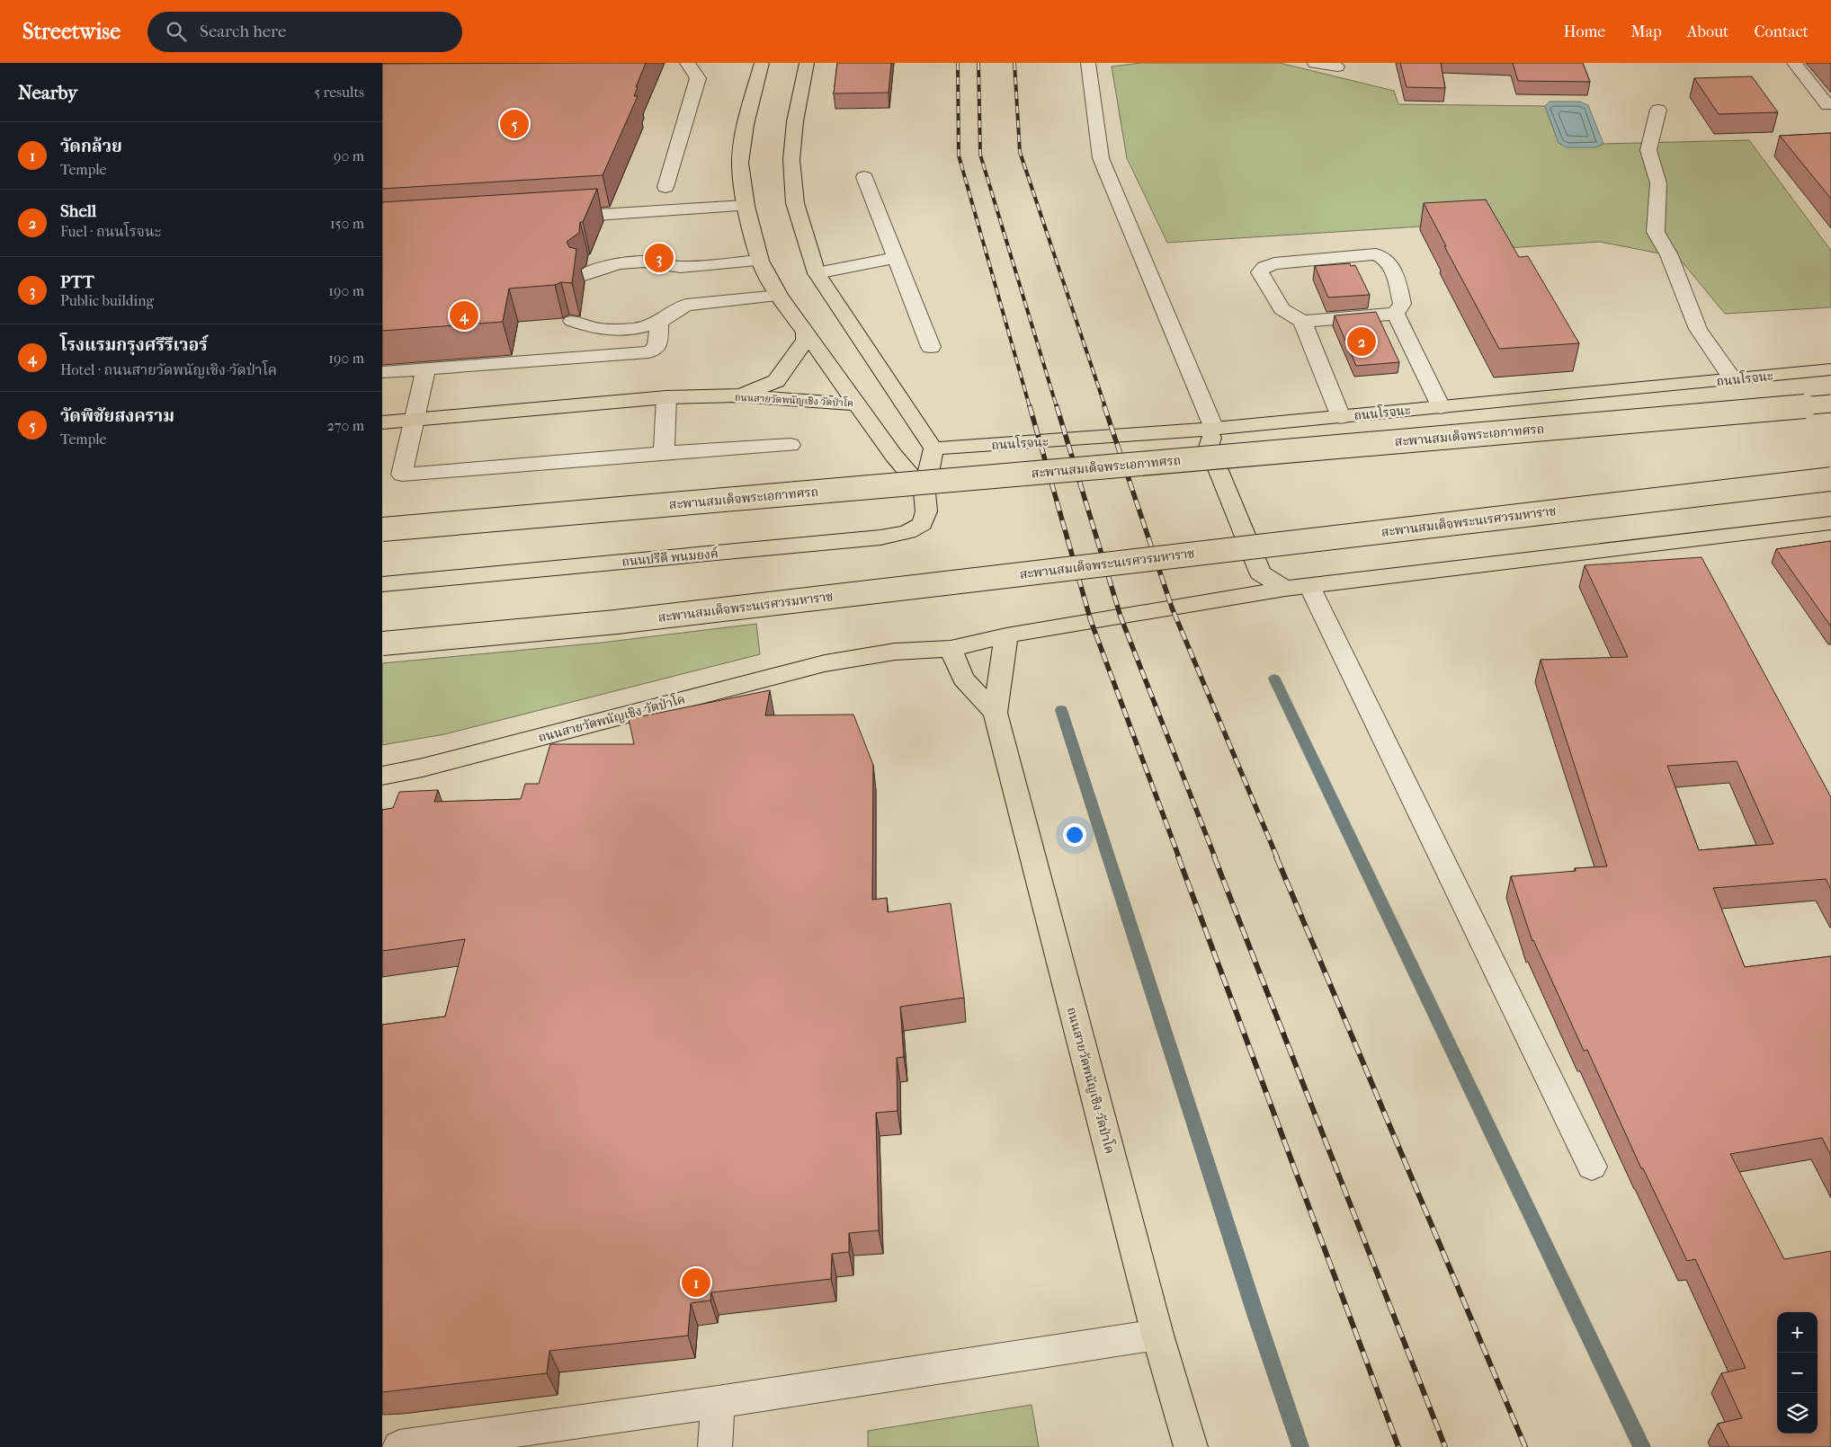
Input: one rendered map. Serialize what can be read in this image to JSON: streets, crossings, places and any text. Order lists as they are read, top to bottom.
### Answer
{
  "streets": {
    "main road": [
      "ถนนโรจนะ",
      "ถนนสายวัดพนัญเชิง-วัดป่าโค",
      "สะพานสมเด็จพระเอกาทศรถ",
      "สะพานสมเด็จพระนเรศวรมหาราช",
      "ถนนปรีดี พนมยงค์"
    ]
  },
  "page": {
    "header": "Streetwise",
    "search": "Search here",
    "nav": [
      "Home",
      "Map",
      "About",
      "Contact"
    ],
    "heading": ["Nearby", "5 results"],
    "pins": [
      "5",
      "3",
      "4",
      "2",
      "1"
    ],
    "list": [
      {
        "mark": "1",
        "name": "วัดกล้วย",
        "note": "Temple",
        "value": "90 m"
      },
      {
        "mark": "2",
        "name": "Shell",
        "note": "Fuel · ถนนโรจนะ",
        "value": "150 m"
      },
      {
        "mark": "3",
        "name": "PTT",
        "note": "Public building",
        "value": "190 m"
      },
      {
        "mark": "4",
        "name": "โรงแรมกรุงศรีรืเวอร์",
        "note": "Hotel · ถนนสายวัดพนัญเชิง-วัดป่าโค",
        "value": "190 m"
      },
      {
        "mark": "5",
        "name": "วัดพิชัยสงคราม",
        "note": "Temple",
        "value": "270 m"
      }
    ],
    "map_buttons": ["+", "−"]
  }
}
